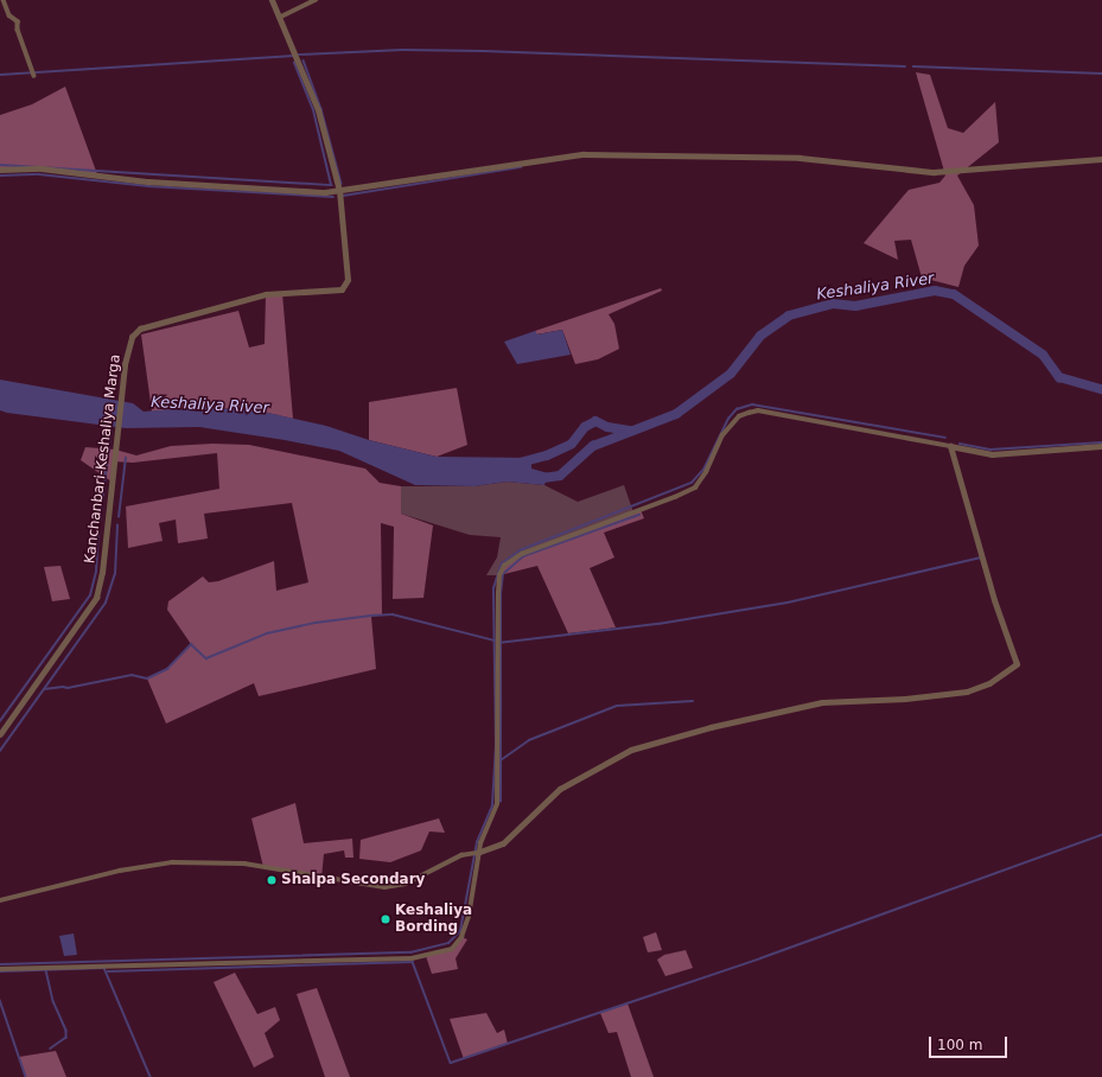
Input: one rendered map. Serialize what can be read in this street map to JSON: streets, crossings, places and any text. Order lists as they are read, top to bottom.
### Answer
{
  "streets": {
    "street": ["Kanchanbari-Keshaliya Marga"]
  },
  "water": ["Keshaliya River"],
  "places": ["Shalpa Secondary", "Keshaliya Bording"],
  "scale_bar": "100 m"
}
